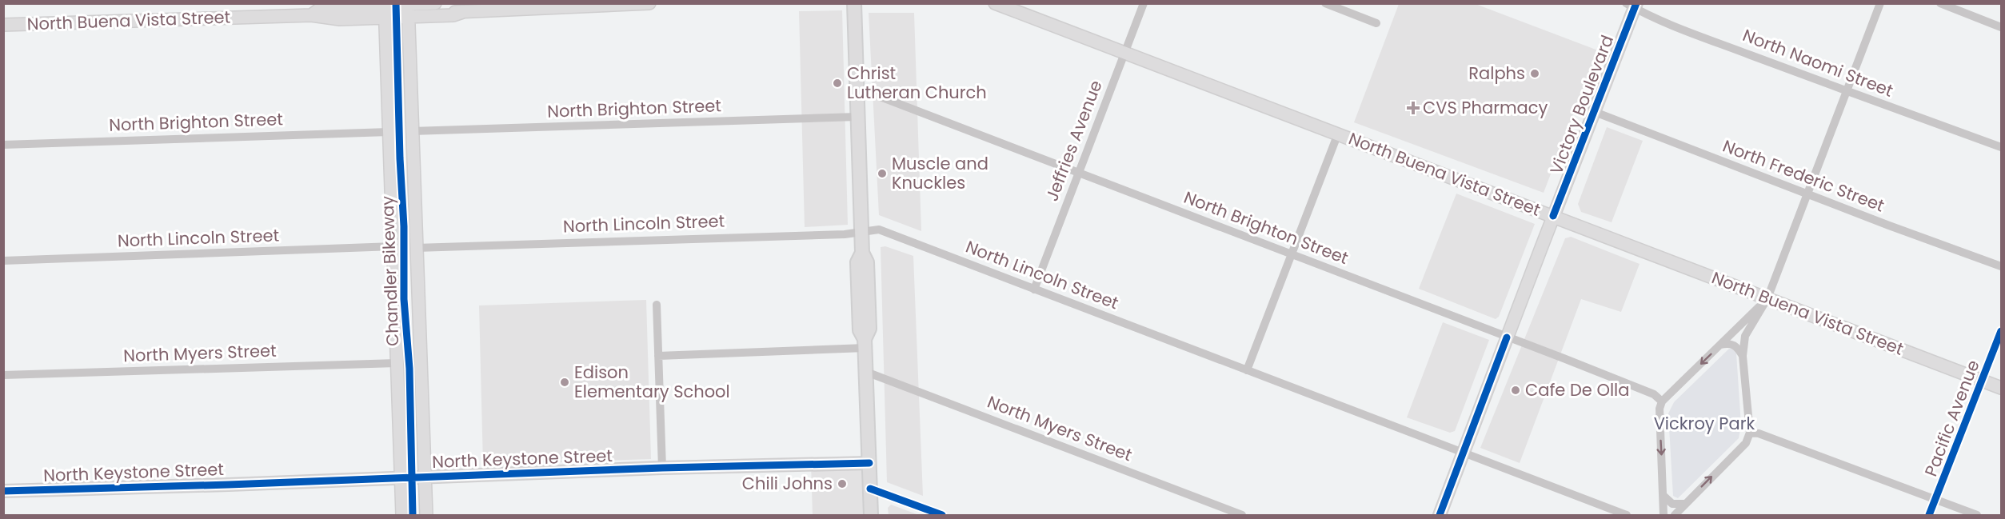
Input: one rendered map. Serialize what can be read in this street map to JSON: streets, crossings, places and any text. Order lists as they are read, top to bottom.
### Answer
{
  "streets": {
    "main road": ["North Buena Vista Street", "Victory Boulevard", "North Keystone Street"],
    "street": [
      "North Naomi Street",
      "North Brighton Street",
      "Jeffries Avenue",
      "North Frederic Street",
      "North Lincoln Street",
      "North Myers Street",
      "Pacific Avenue"
    ],
    "cycle path": ["Chandler Bikeway"]
  },
  "crossings": [
    ["North Buena Vista Street", "Victory Boulevard"],
    ["North Buena Vista Street", "Jeffries Avenue"],
    ["North Buena Vista Street", "Pacific Avenue"],
    ["North Naomi Street", "Victory Boulevard"],
    ["Victory Boulevard", "North Brighton Street"],
    ["Victory Boulevard", "North Frederic Street"],
    ["Victory Boulevard", "North Lincoln Street"],
    ["North Brighton Street", "Jeffries Avenue"],
    ["Jeffries Avenue", "North Lincoln Street"]
  ],
  "parks": ["Vickroy Park"],
  "places": {
    "other": [
      "Ralphs",
      "Christ Lutheran Church",
      "Muscle and Knuckles",
      "Edison Elementary School",
      "Cafe De Olla",
      "Chili Johns"
    ],
    "health": ["CVS Pharmacy"]
  }
}
